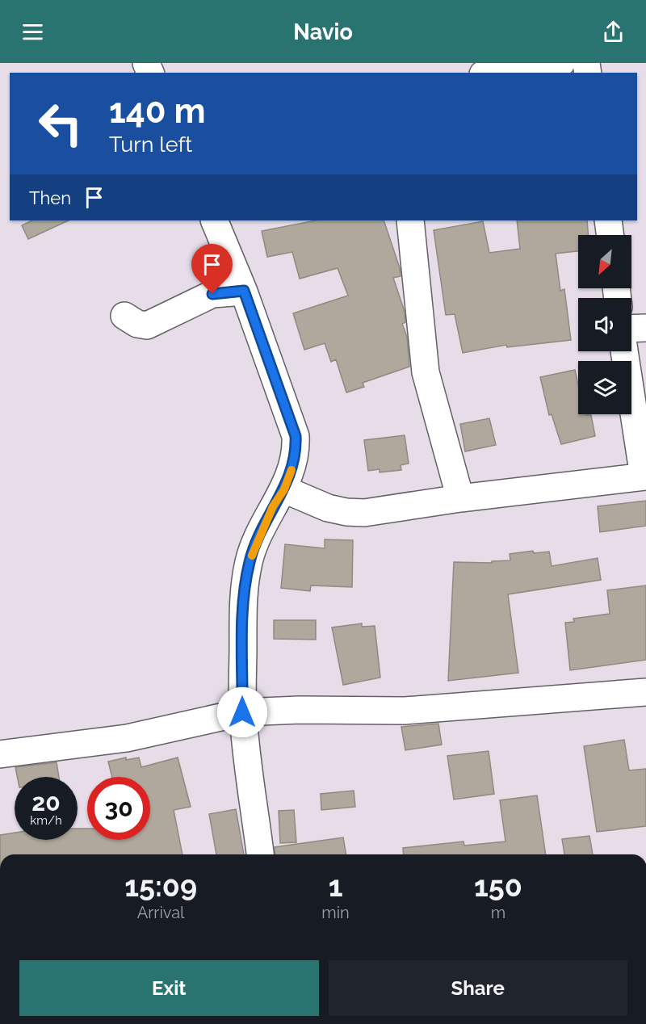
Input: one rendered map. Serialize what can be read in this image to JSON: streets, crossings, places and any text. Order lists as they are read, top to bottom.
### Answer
{
  "north": "bottom left",
  "page": {
    "header": "Navio",
    "turn": ["140 m", "Turn left"],
    "then": "Then",
    "speed": "20 km/h",
    "limit": "30",
    "eta": [
      "15:09",
      "Arrival",
      "1",
      "min",
      "150",
      "m"
    ],
    "buttons": ["Exit", "Share"]
  }
}
